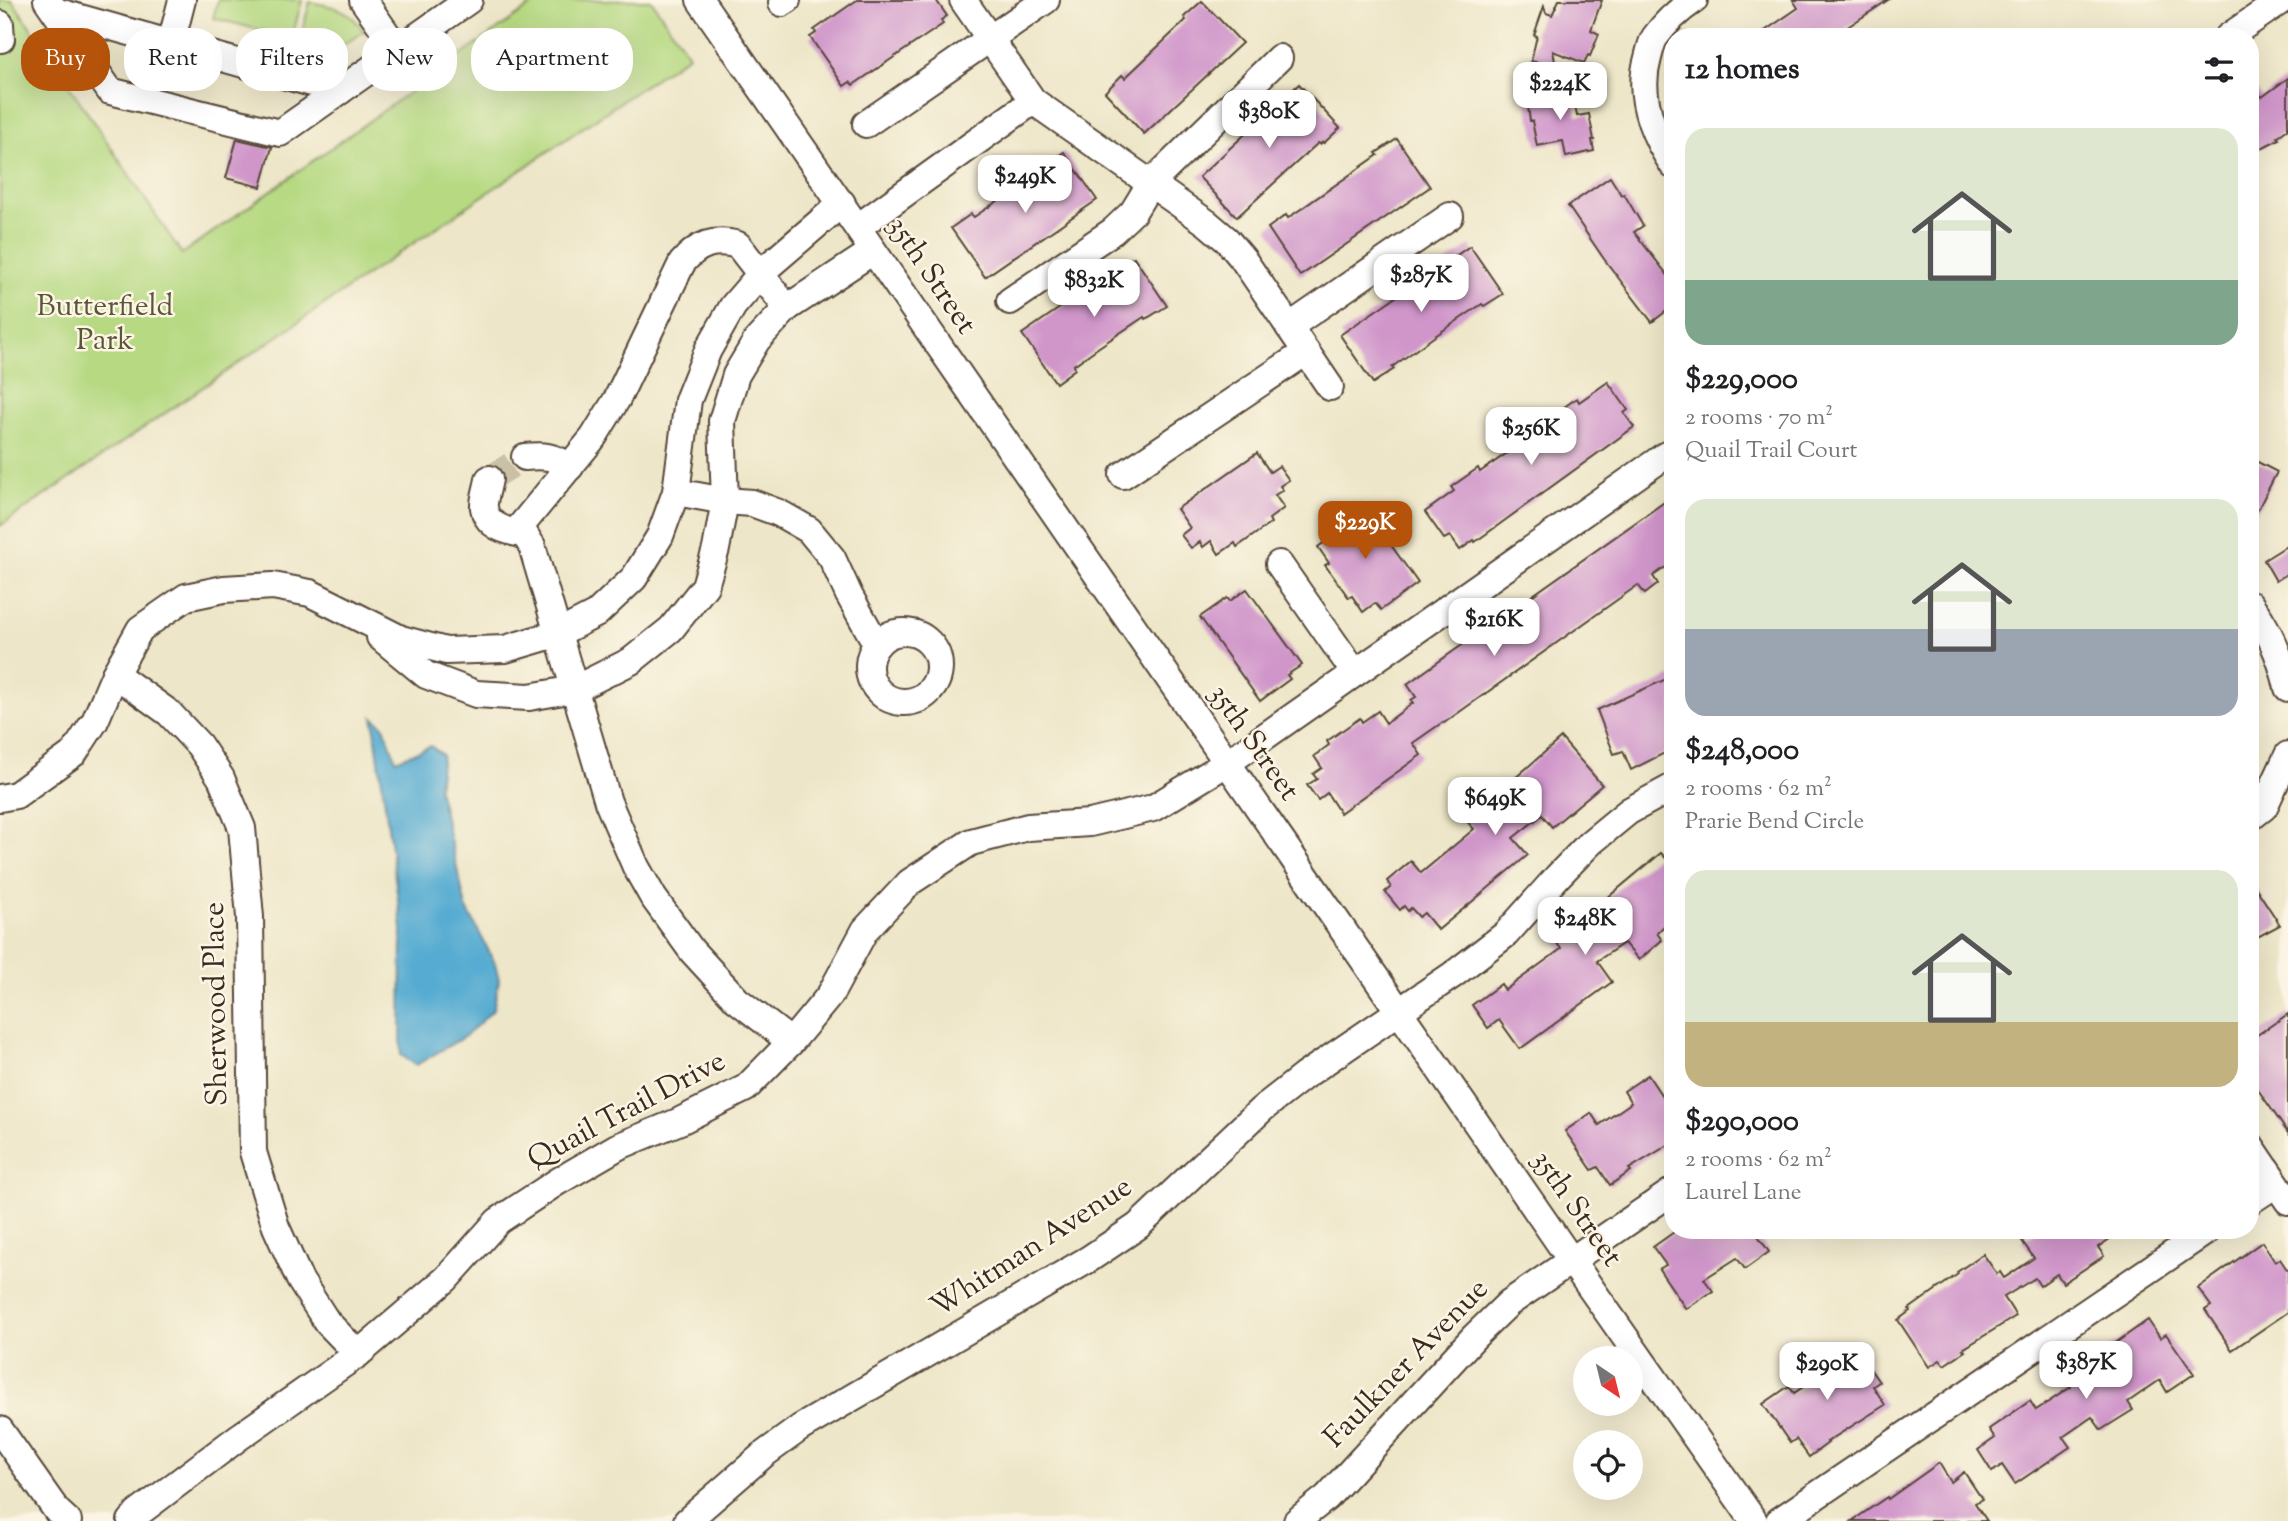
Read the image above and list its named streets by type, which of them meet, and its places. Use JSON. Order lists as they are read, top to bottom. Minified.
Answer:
{"streets":{"street":["35th Street","Sherwood Place","Quail Trail Drive","Whitman Avenue","Faulkner Avenue"]},"crossings":[["35th Street","Quail Trail Drive"],["35th Street","Whitman Avenue"],["35th Street","Faulkner Avenue"],["Sherwood Place","Quail Trail Drive"]],"parks":["Butterfield Park"],"north":"bottom right","page":{"chip":["Buy","Rent","Filters","New","Apartment"],"heading":"12 homes","price":["$224K","$380K","$249K","$287K","$832K","$256K","$229K","$216K","$649K","$248K","$387K","$290K"],"list":[{"name":"$229,000","note":"2 rooms · 70 m² · Quail Trail Court"},{"name":"$248,000","note":"2 rooms · 62 m² · Prarie Bend Circle"},{"name":"$290,000","note":"2 rooms · 62 m² · Laurel Lane"}]}}
